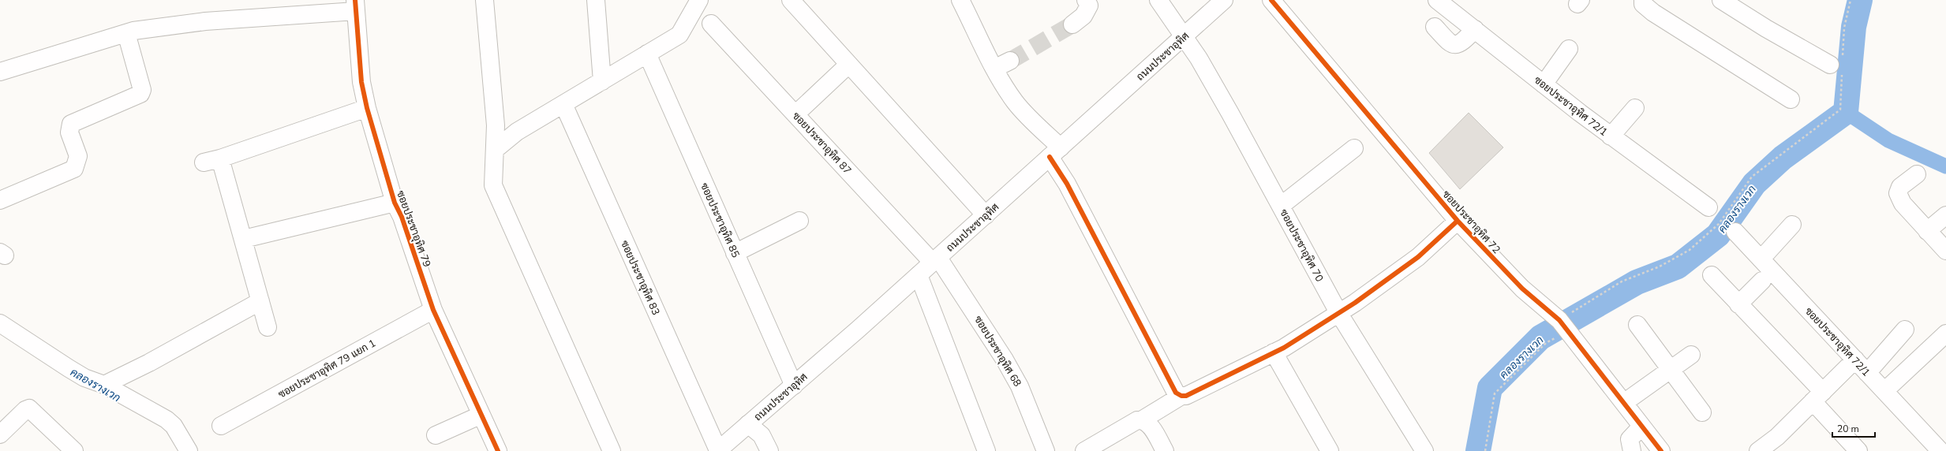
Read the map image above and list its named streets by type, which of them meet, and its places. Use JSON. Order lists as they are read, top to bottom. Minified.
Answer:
{"streets":{"street":["ถนนประชาอุทิศ","ซอยประชาอุทิศ 72/1","ซอยประชาอุทิศ 87","ซอยประชาอุทิศ 85","ซอยประชาอุทิศ 72","ซอยประชาอุทิศ 79","ซอยประชาอุทิศ 70","ซอยประชาอุทิศ 83","ซอยประชาอุทิศ 68","ซอยประชาอุทิศ 79 แยก 1"]},"crossings":[["ถนนประชาอุทิศ","ซอยประชาอุทิศ 87"],["ถนนประชาอุทิศ","ซอยประชาอุทิศ 85"],["ถนนประชาอุทิศ","ซอยประชาอุทิศ 70"],["ถนนประชาอุทิศ","ซอยประชาอุทิศ 83"],["ถนนประชาอุทิศ","ซอยประชาอุทิศ 68"],["ซอยประชาอุทิศ 87","ซอยประชาอุทิศ 68"],["ซอยประชาอุทิศ 79","ซอยประชาอุทิศ 79 แยก 1"]],"water":["คลองรางเวก"],"scale_bar":"20 m"}
